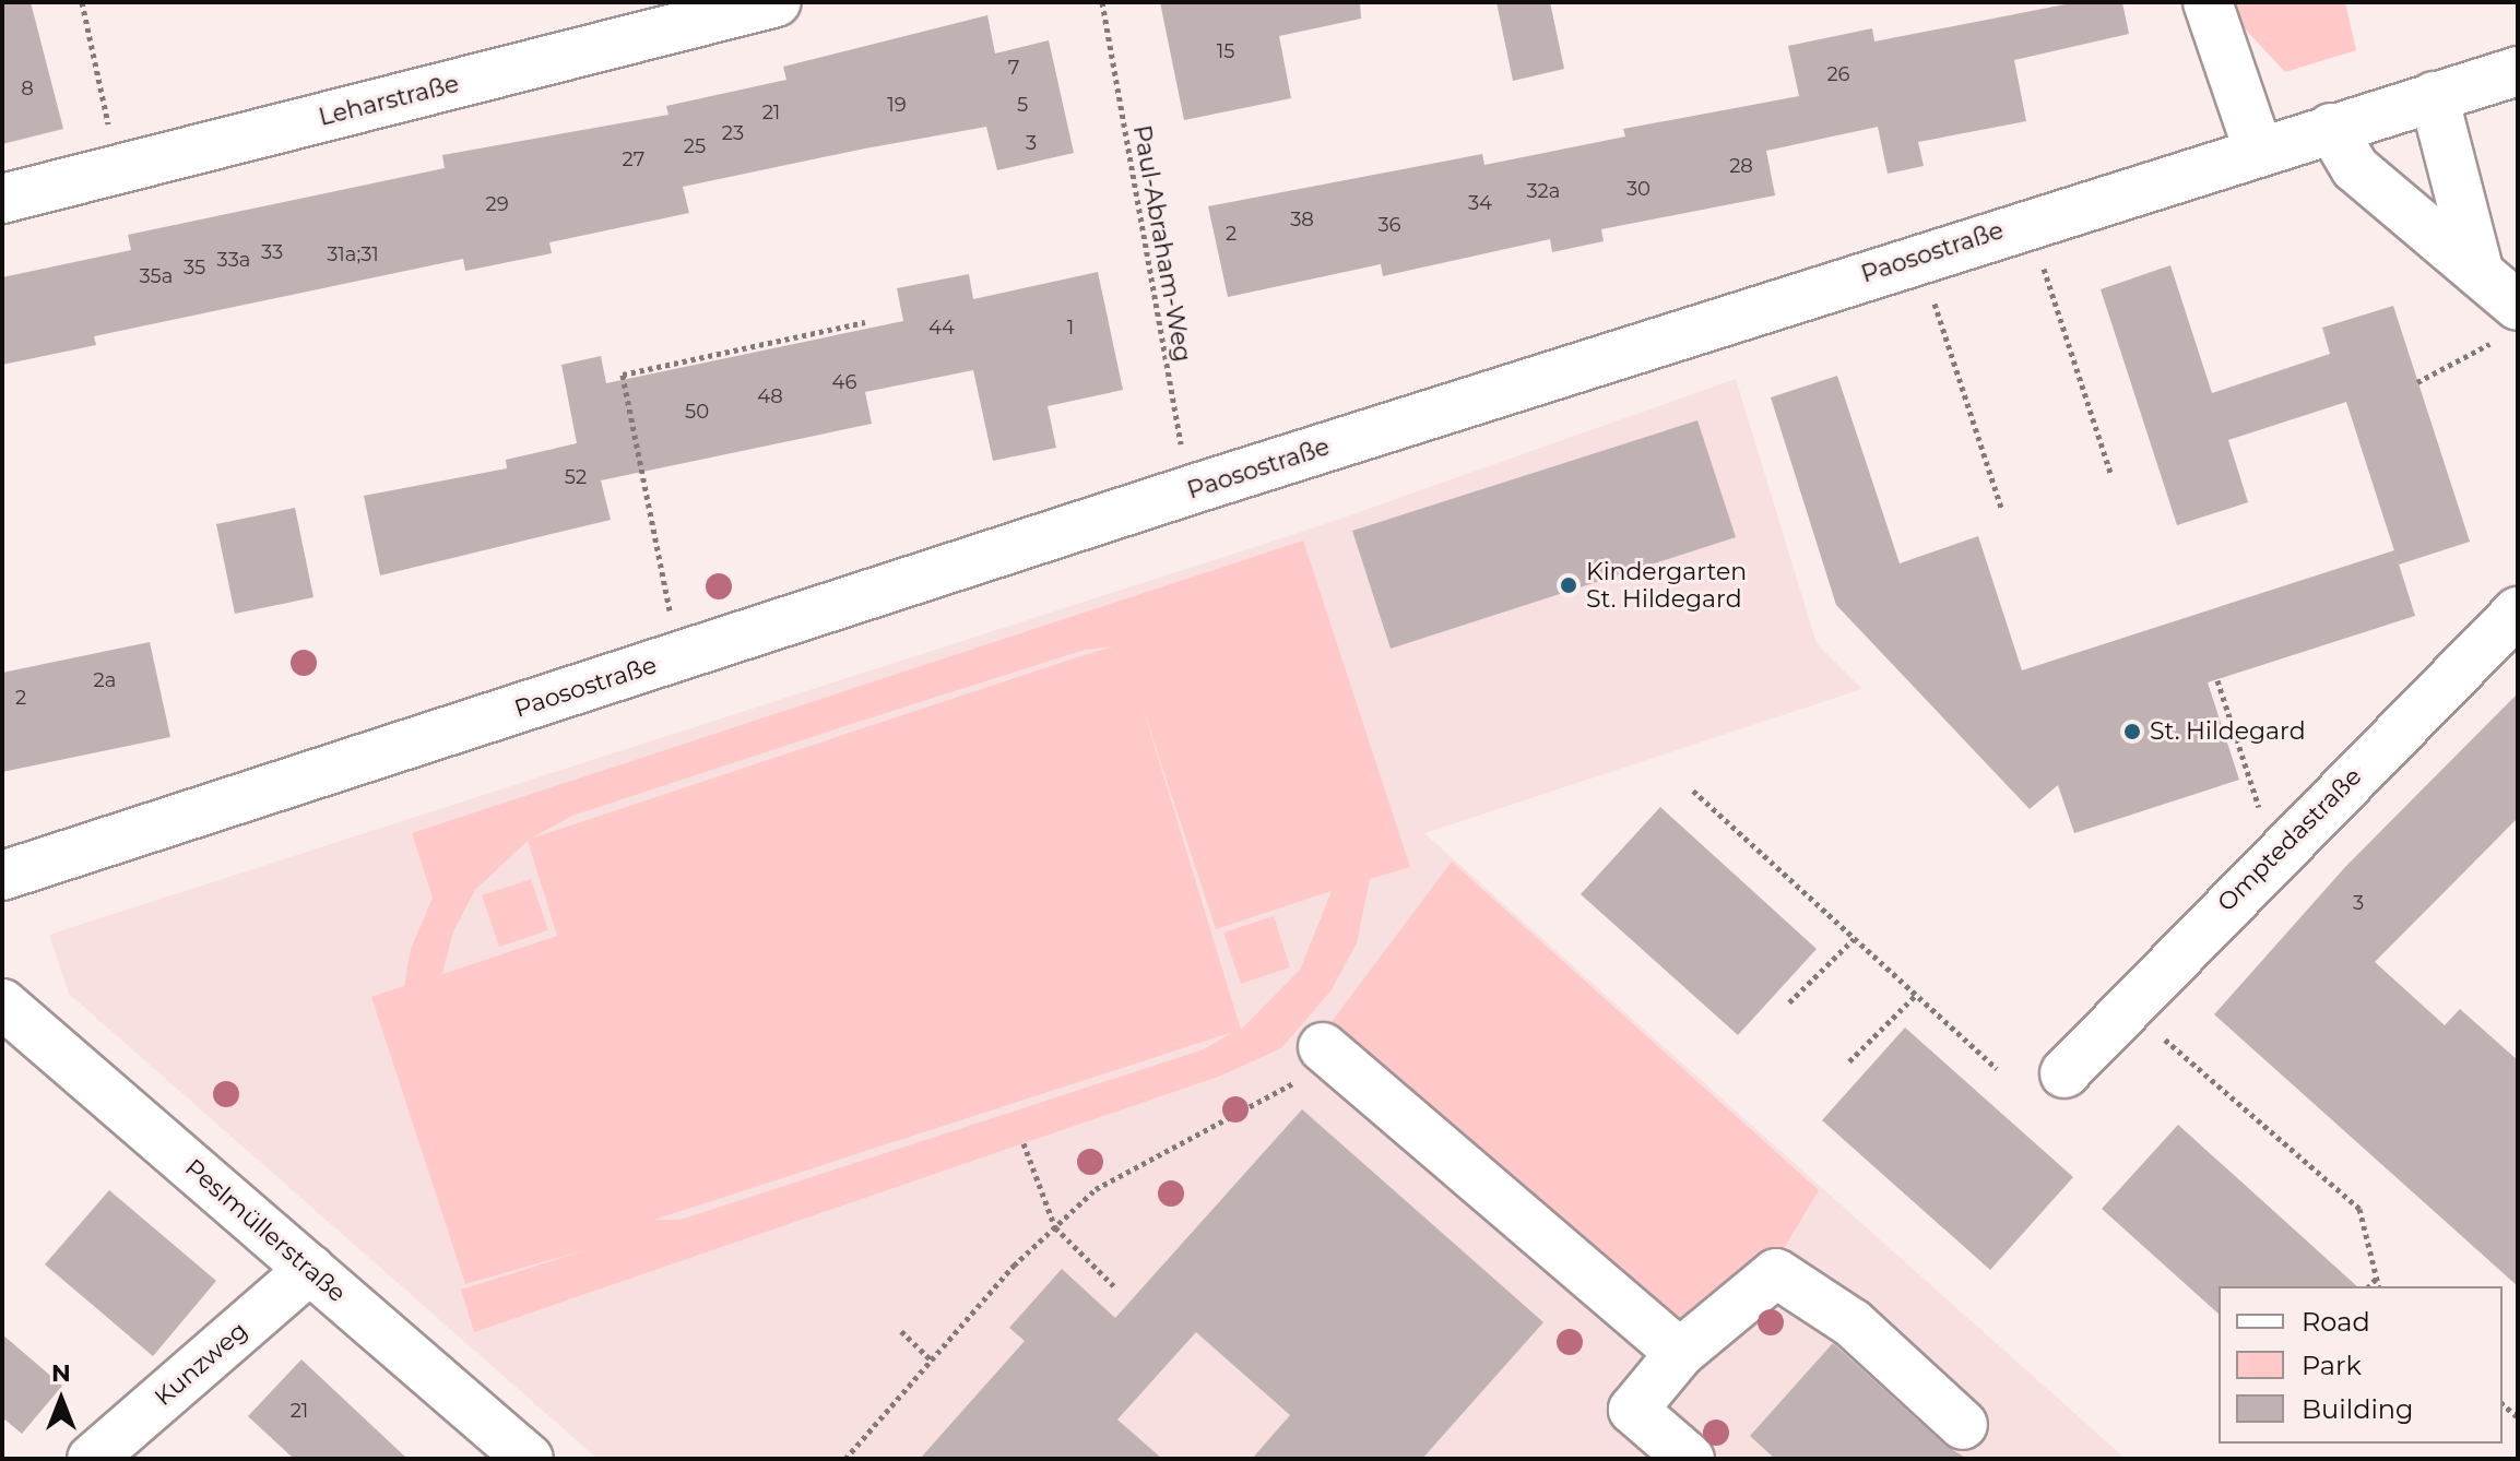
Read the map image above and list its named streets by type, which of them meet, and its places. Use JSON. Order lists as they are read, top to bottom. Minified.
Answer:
{"streets":{"street":["Leharstraße","Paosostraße","Omptedastraße","Peslmüllerstraße","Kunzweg"],"path":["Paul-Abraham-Weg"]},"crossings":[["Paul-Abraham-Weg","Paosostraße"],["Peslmüllerstraße","Kunzweg"]],"places":["Kindergarten St. Hildegard","St. Hildegard"],"house_numbers":["15","7","26","8","19","5","21","23","3","25","27","28","30","32a","34","29","38","36","2","33","31a;31","33a","35","35a","44","1","46","48","50","52","2a","2","3","21"],"legend":["Road","Park","Building"],"north":"top"}
